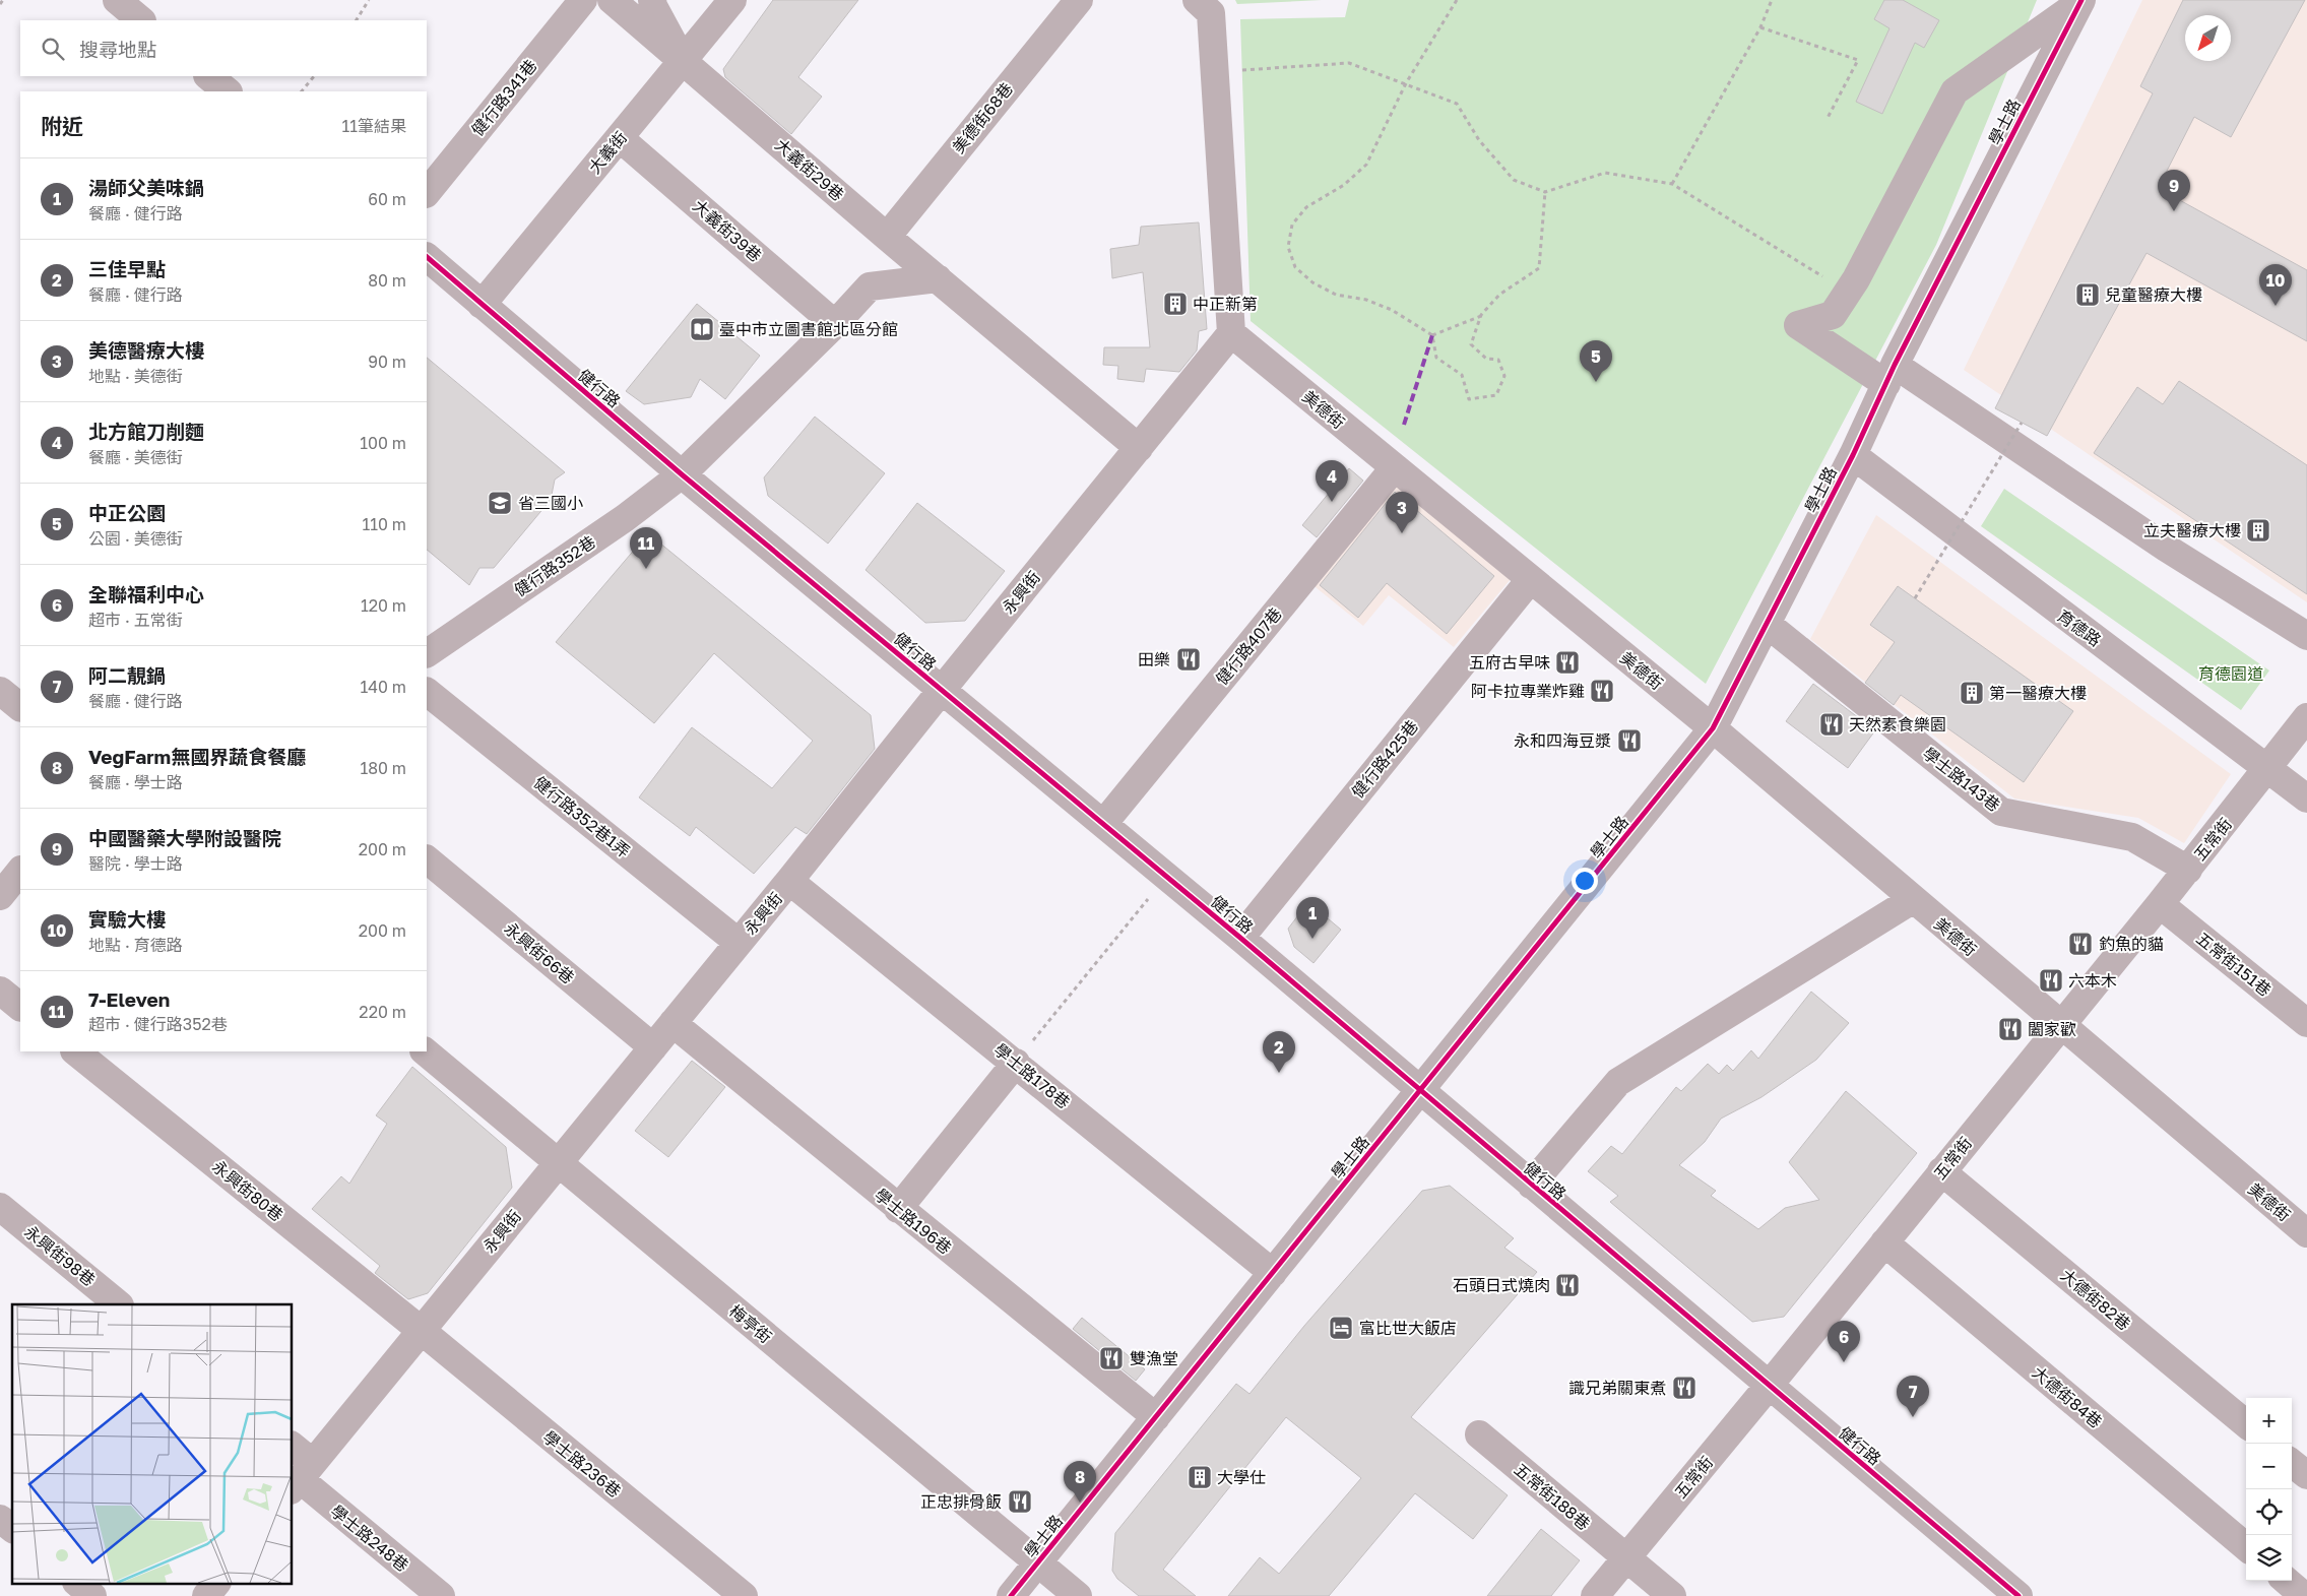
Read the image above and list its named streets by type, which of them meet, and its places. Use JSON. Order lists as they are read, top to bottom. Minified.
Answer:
{"streets":{"street":["健行路341巷","美德街68巷","學士路","大義街","大義街29巷","大義街39巷","健行路","美德街","健行路352巷","永興街","育德路","健行路407巷","健行路425巷","學士路143巷","健行路352巷1弄","五常街","永興街66巷","五常街151巷","學士路178巷","永興街80巷","學士路196巷","永興街98巷","大德街82巷","梅亭街","大德街84巷","學士路236巷","五常街188巷","學士路248巷"]},"crossings":[["美德街68巷","大義街29巷"],["學士路","健行路"],["學士路","美德街"],["學士路","育德路"],["學士路","學士路143巷"],["學士路","學士路178巷"],["學士路","學士路196巷"],["學士路","梅亭街"],["大義街","大義街29巷"],["大義街","大義街39巷"],["大義街","健行路"],["大義街29巷","永興街"],["健行路","健行路352巷"],["健行路","永興街"],["健行路","健行路407巷"],["健行路","健行路425巷"],["健行路","五常街"],["美德街","永興街"],["美德街","健行路407巷"],["美德街","健行路425巷"],["美德街","五常街"],["永興街","健行路352巷1弄"],["永興街","永興街66巷"],["永興街","學士路178巷"],["永興街","永興街80巷"],["永興街","學士路196巷"],["永興街","梅亭街"],["永興街","學士路236巷"],["永興街","學士路248巷"],["育德路","五常街"],["學士路143巷","五常街"],["五常街","五常街151巷"],["五常街","大德街82巷"],["五常街","大德街84巷"],["五常街","五常街188巷"],["永興街80巷","學士路236巷"]],"parks":["育德園道"],"places":{"building":["兒童醫療大樓","中正新第","立夫醫療大樓","第一醫療大樓","大學仕"],"library":["臺中市立圖書館北區分館"],"school or university":["省三國小"],"restaurant":["田樂","五府古早味","阿卡拉專業炸雞","天然素食樂園","永和四海豆漿","釣魚的貓","六本木","闔家歡","石頭日式燒肉","雙漁堂","識兄弟關東煮","正忠排骨飯"],"hotel":["富比世大飯店"]},"north":"bottom left","page":{"search":"搜尋地點","heading":["附近","11筆結果"],"list":[{"mark":"1","name":"湯師父美味鍋","note":"餐廳 · 健行路","value":"60 m"},{"mark":"2","name":"三佳早點","note":"餐廳 · 健行路","value":"80 m"},{"mark":"3","name":"美德醫療大樓","note":"地點 · 美德街","value":"90 m"},{"mark":"4","name":"北方館刀削麵","note":"餐廳 · 美德街","value":"100 m"},{"mark":"5","name":"中正公園","note":"公園 · 美德街","value":"110 m"},{"mark":"6","name":"全聯福利中心","note":"超市 · 五常街","value":"120 m"},{"mark":"7","name":"阿二靚鍋","note":"餐廳 · 健行路","value":"140 m"},{"mark":"8","name":"VegFarm無國界蔬食餐廳","note":"餐廳 · 學士路","value":"180 m"},{"mark":"9","name":"中國醫藥大學附設醫院","note":"醫院 · 學士路","value":"200 m"},{"mark":"10","name":"實驗大樓","note":"地點 · 育德路","value":"200 m"},{"mark":"11","name":"7-Eleven","note":"超市 · 健行路352巷","value":"220 m"}],"pins":["9","10","5","4","3","11","1","2","6","7","8"],"map_buttons":["+","−"]}}
